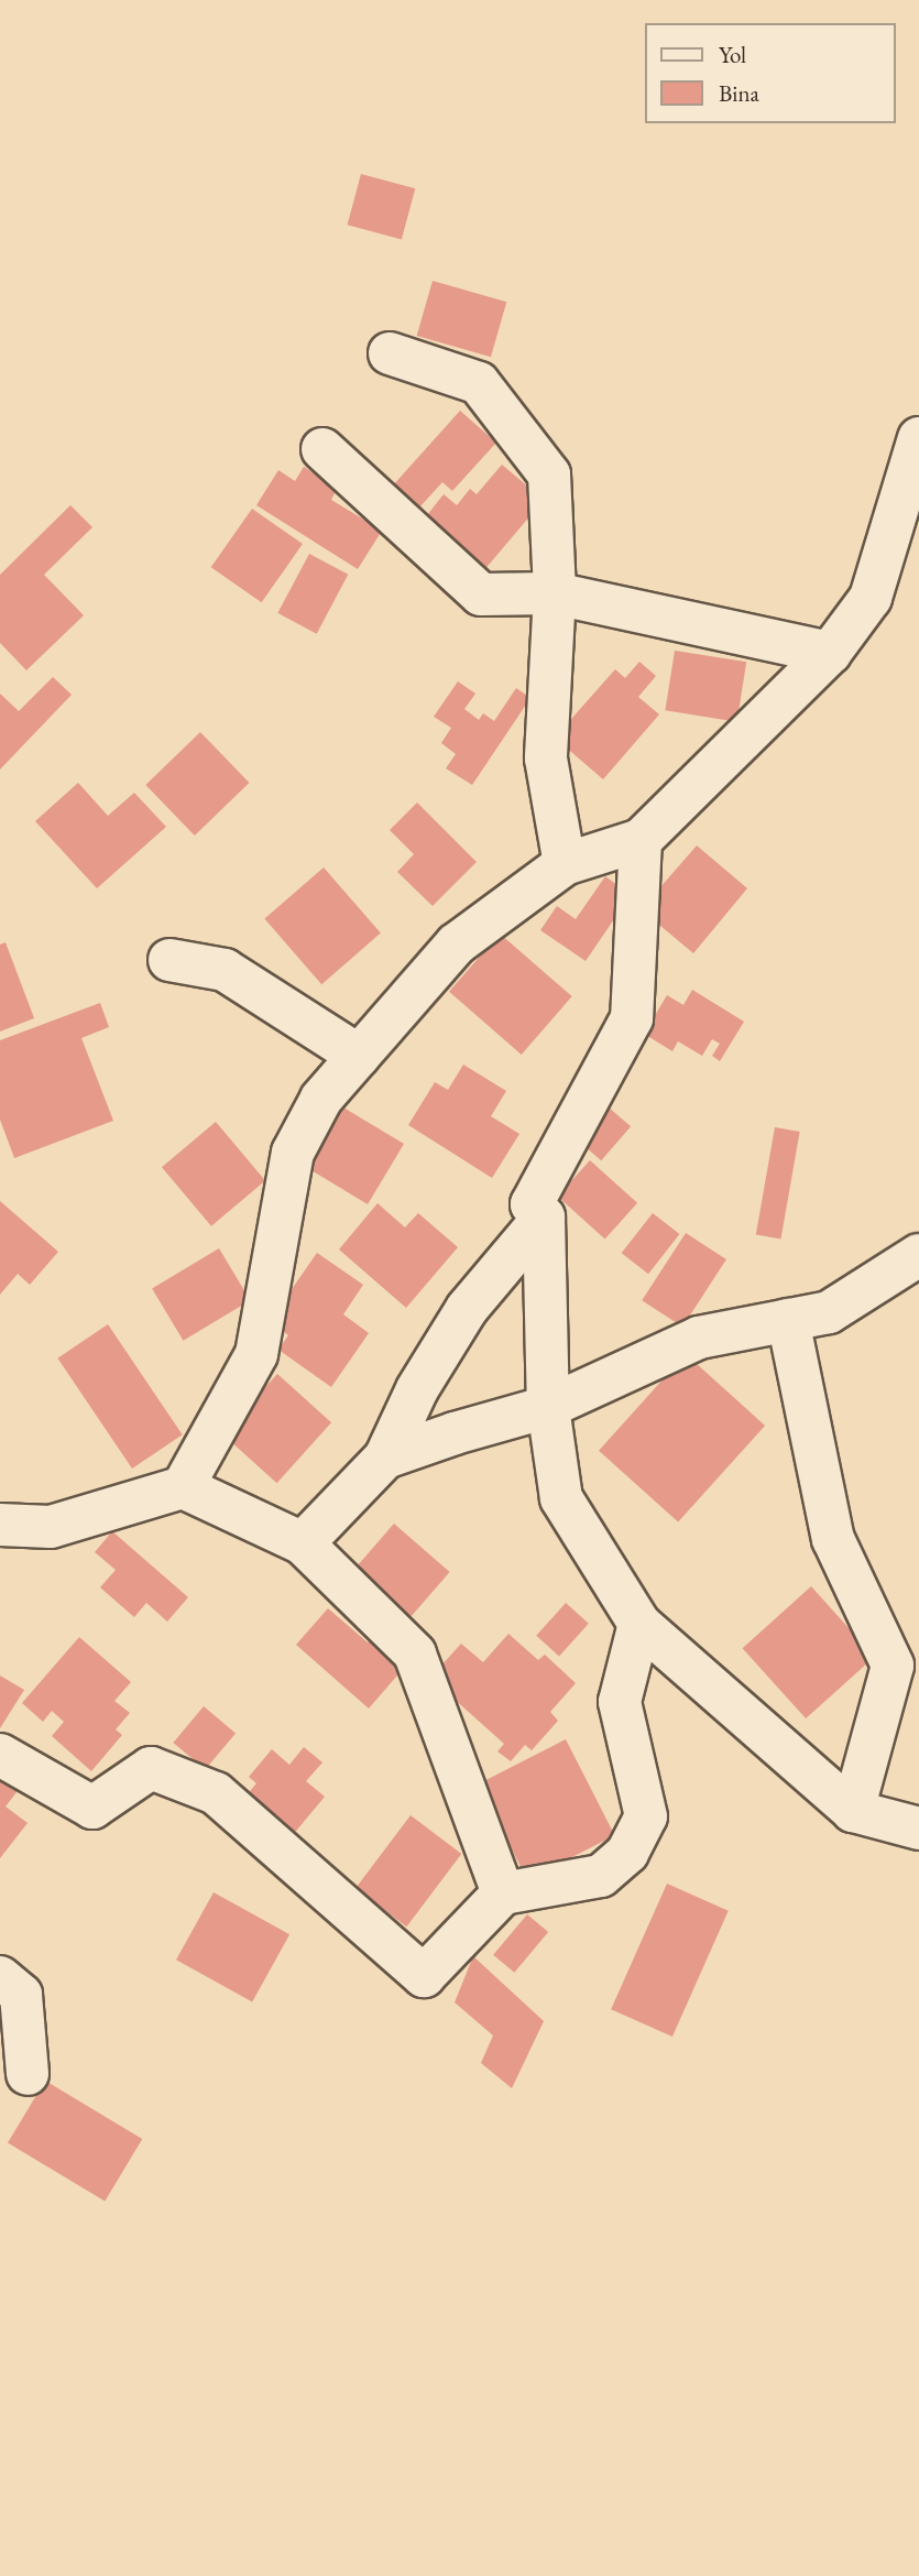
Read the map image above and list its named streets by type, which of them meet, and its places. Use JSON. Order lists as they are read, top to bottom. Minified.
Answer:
{"legend":["Yol","Bina"]}
